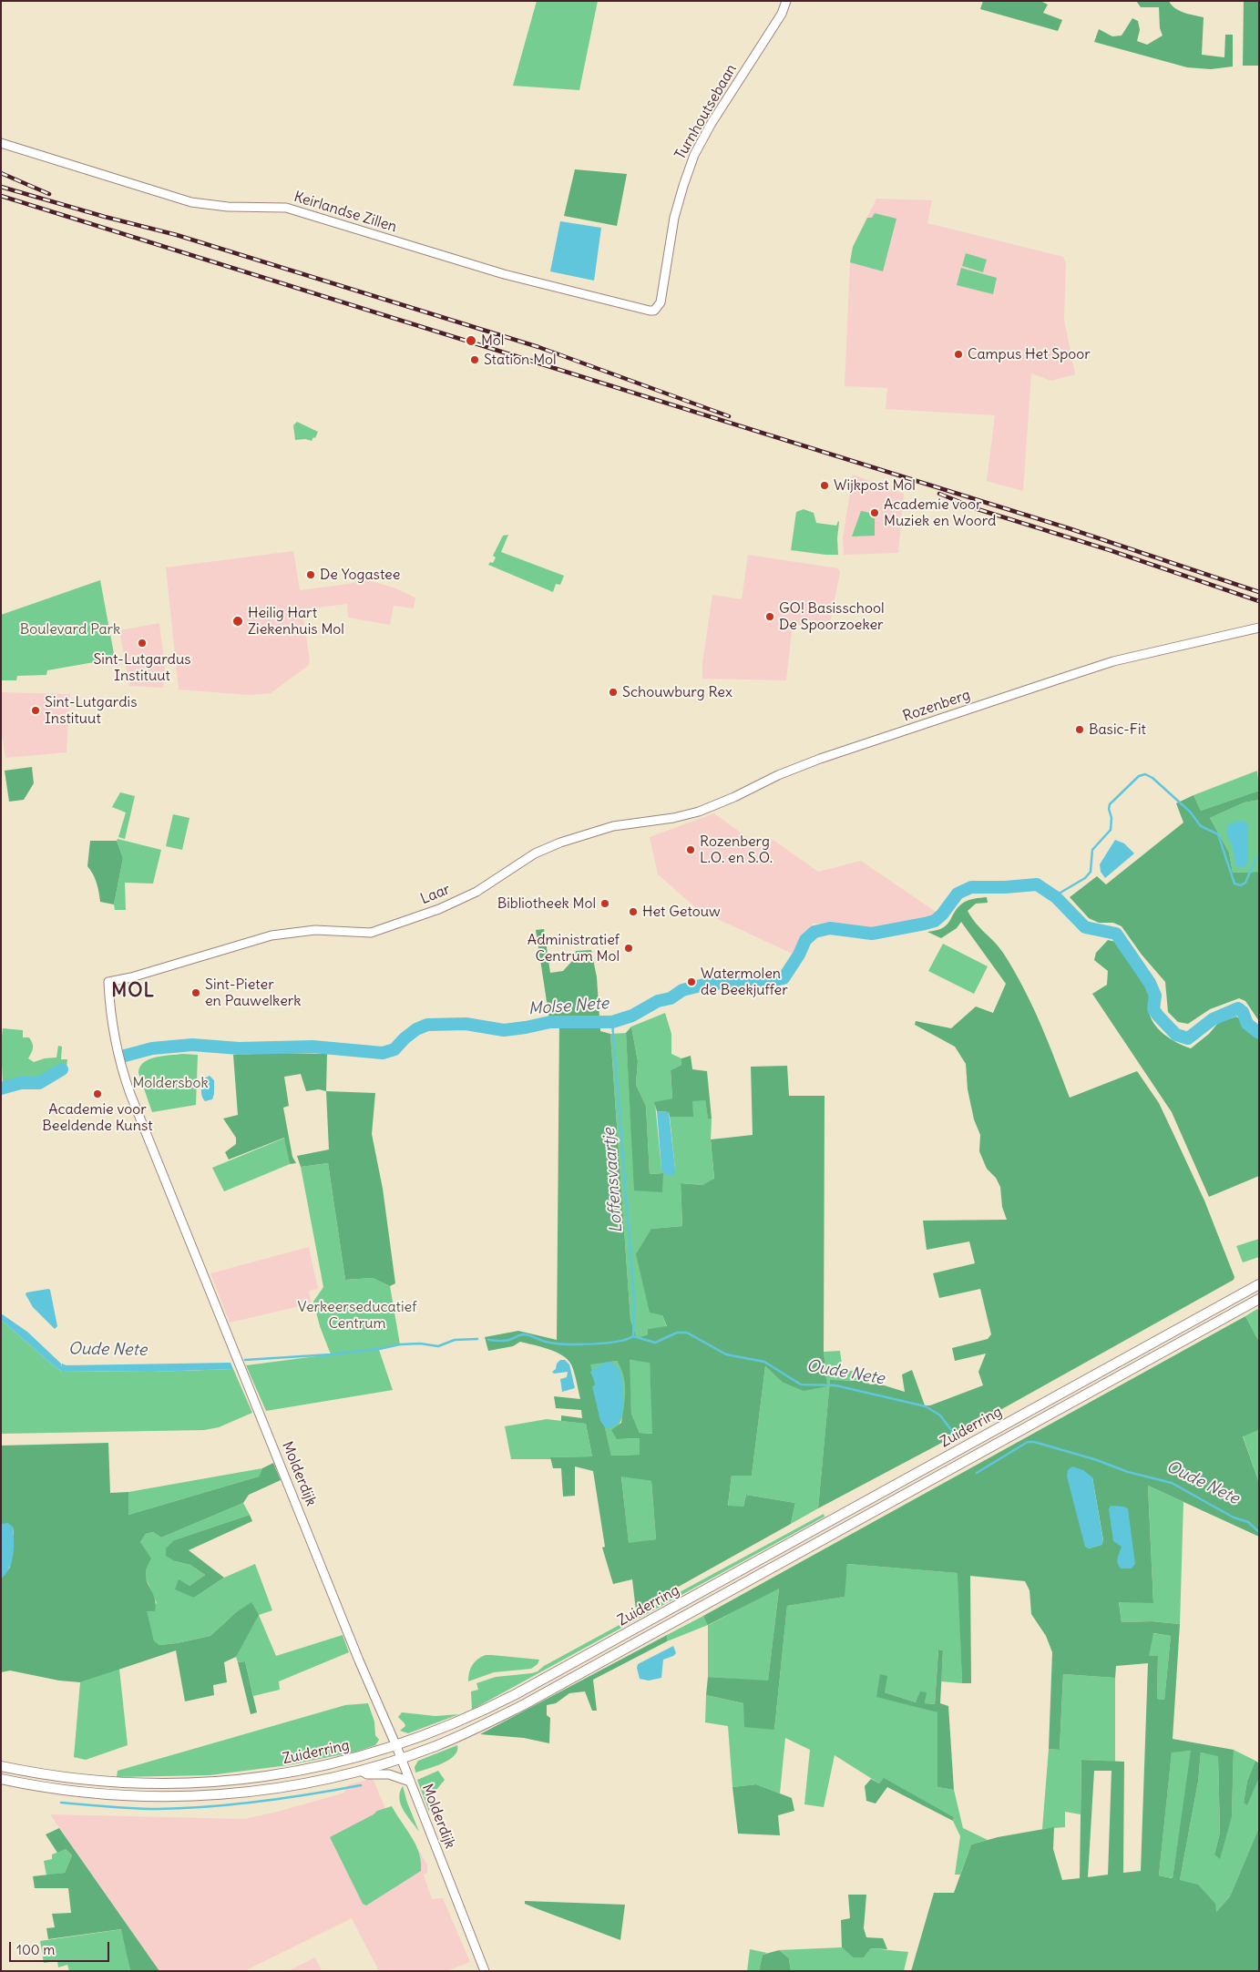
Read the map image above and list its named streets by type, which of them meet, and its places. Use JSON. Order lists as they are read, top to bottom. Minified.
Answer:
{"streets":{"highway":["Zuiderring"],"main road":["Turnhoutsebaan","Keirlandse Zillen","Rozenberg","Laar","Molderdijk"]},"crossings":[["Turnhoutsebaan","Keirlandse Zillen"],["Rozenberg","Laar"],["Laar","Molderdijk"],["Zuiderring","Molderdijk"]],"districts":["MOL"],"water":["Molse Nete","Loffensvaartje","Oude Nete"],"parks":["Boulevard Park","Moldersbok","Verkeerseducatief Centrum"],"places":["Mol","Campus Het Spoor","Station Mol","Wijkpost Mol","Academie voor Muziek en Woord","De Yogastee","GO! Basisschool De Spoorzoeker","Heilig Hart Ziekenhuis Mol","Sint-Lutgardus Instituut","Schouwburg Rex","Sint-Lutgardis Instituut","Basic-Fit","Rozenberg L.O. en S.O.","Bibliotheek Mol","Het Getouw","Administratief Centrum Mol","Watermolen de Beekjuffer","Sint-Pieter en Pauwelkerk","Academie voor Beeldende Kunst"],"scale_bar":"100 m"}
